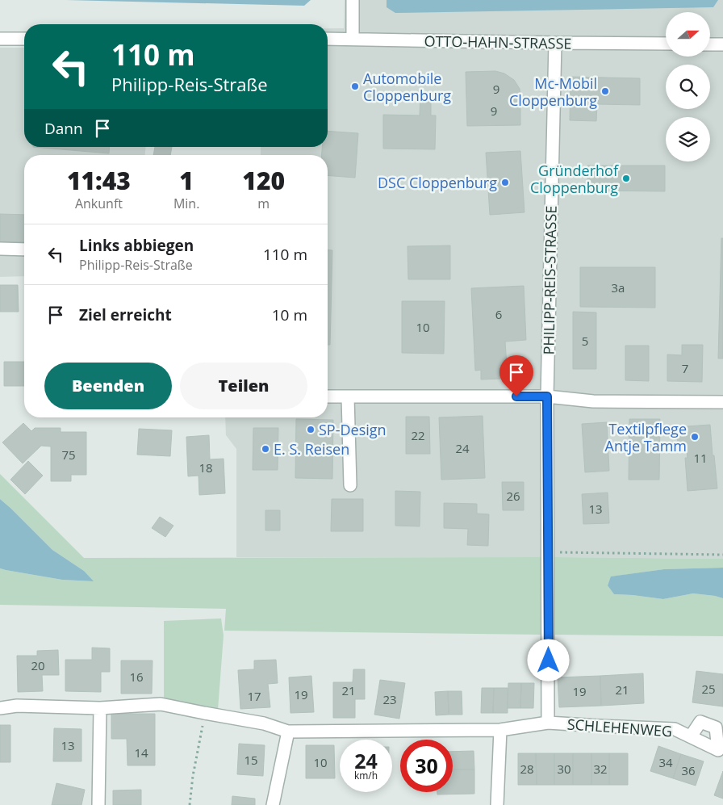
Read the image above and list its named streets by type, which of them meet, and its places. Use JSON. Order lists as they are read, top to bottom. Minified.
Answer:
{"streets":{"street":["OTTO-HAHN-STRASSE","PHILIPP-REIS-STRASSE","SCHLEHENWEG"]},"crossings":[["OTTO-HAHN-STRASSE","PHILIPP-REIS-STRASSE"],["PHILIPP-REIS-STRASSE","SCHLEHENWEG"]],"places":["Automobile Cloppenburg","Mc-Mobil Cloppenburg","Gründerhof Cloppenburg","DSC Cloppenburg","SP-Design","Textilpflege Antje Tamm","E. S. Reisen"],"house_numbers":["9","9","3a","6","10","5","7","22","24","75","11","18","26","13","20","16","25","21","21","19","19","17","23","13","14","15","10","34","28","30","32","36"],"north":"right","page":{"turn":["110 m","Philipp-Reis-Straße"],"then":"Dann","eta":["11:43","Ankunft","1","Min.","120","m"],"list":[{"name":"Links abbiegen","note":"Philipp-Reis-Straße","value":"110 m"},{"name":"Ziel erreicht","value":"10 m"}],"buttons":["Beenden","Teilen"],"speed":"24 km/h","limit":"30"}}
